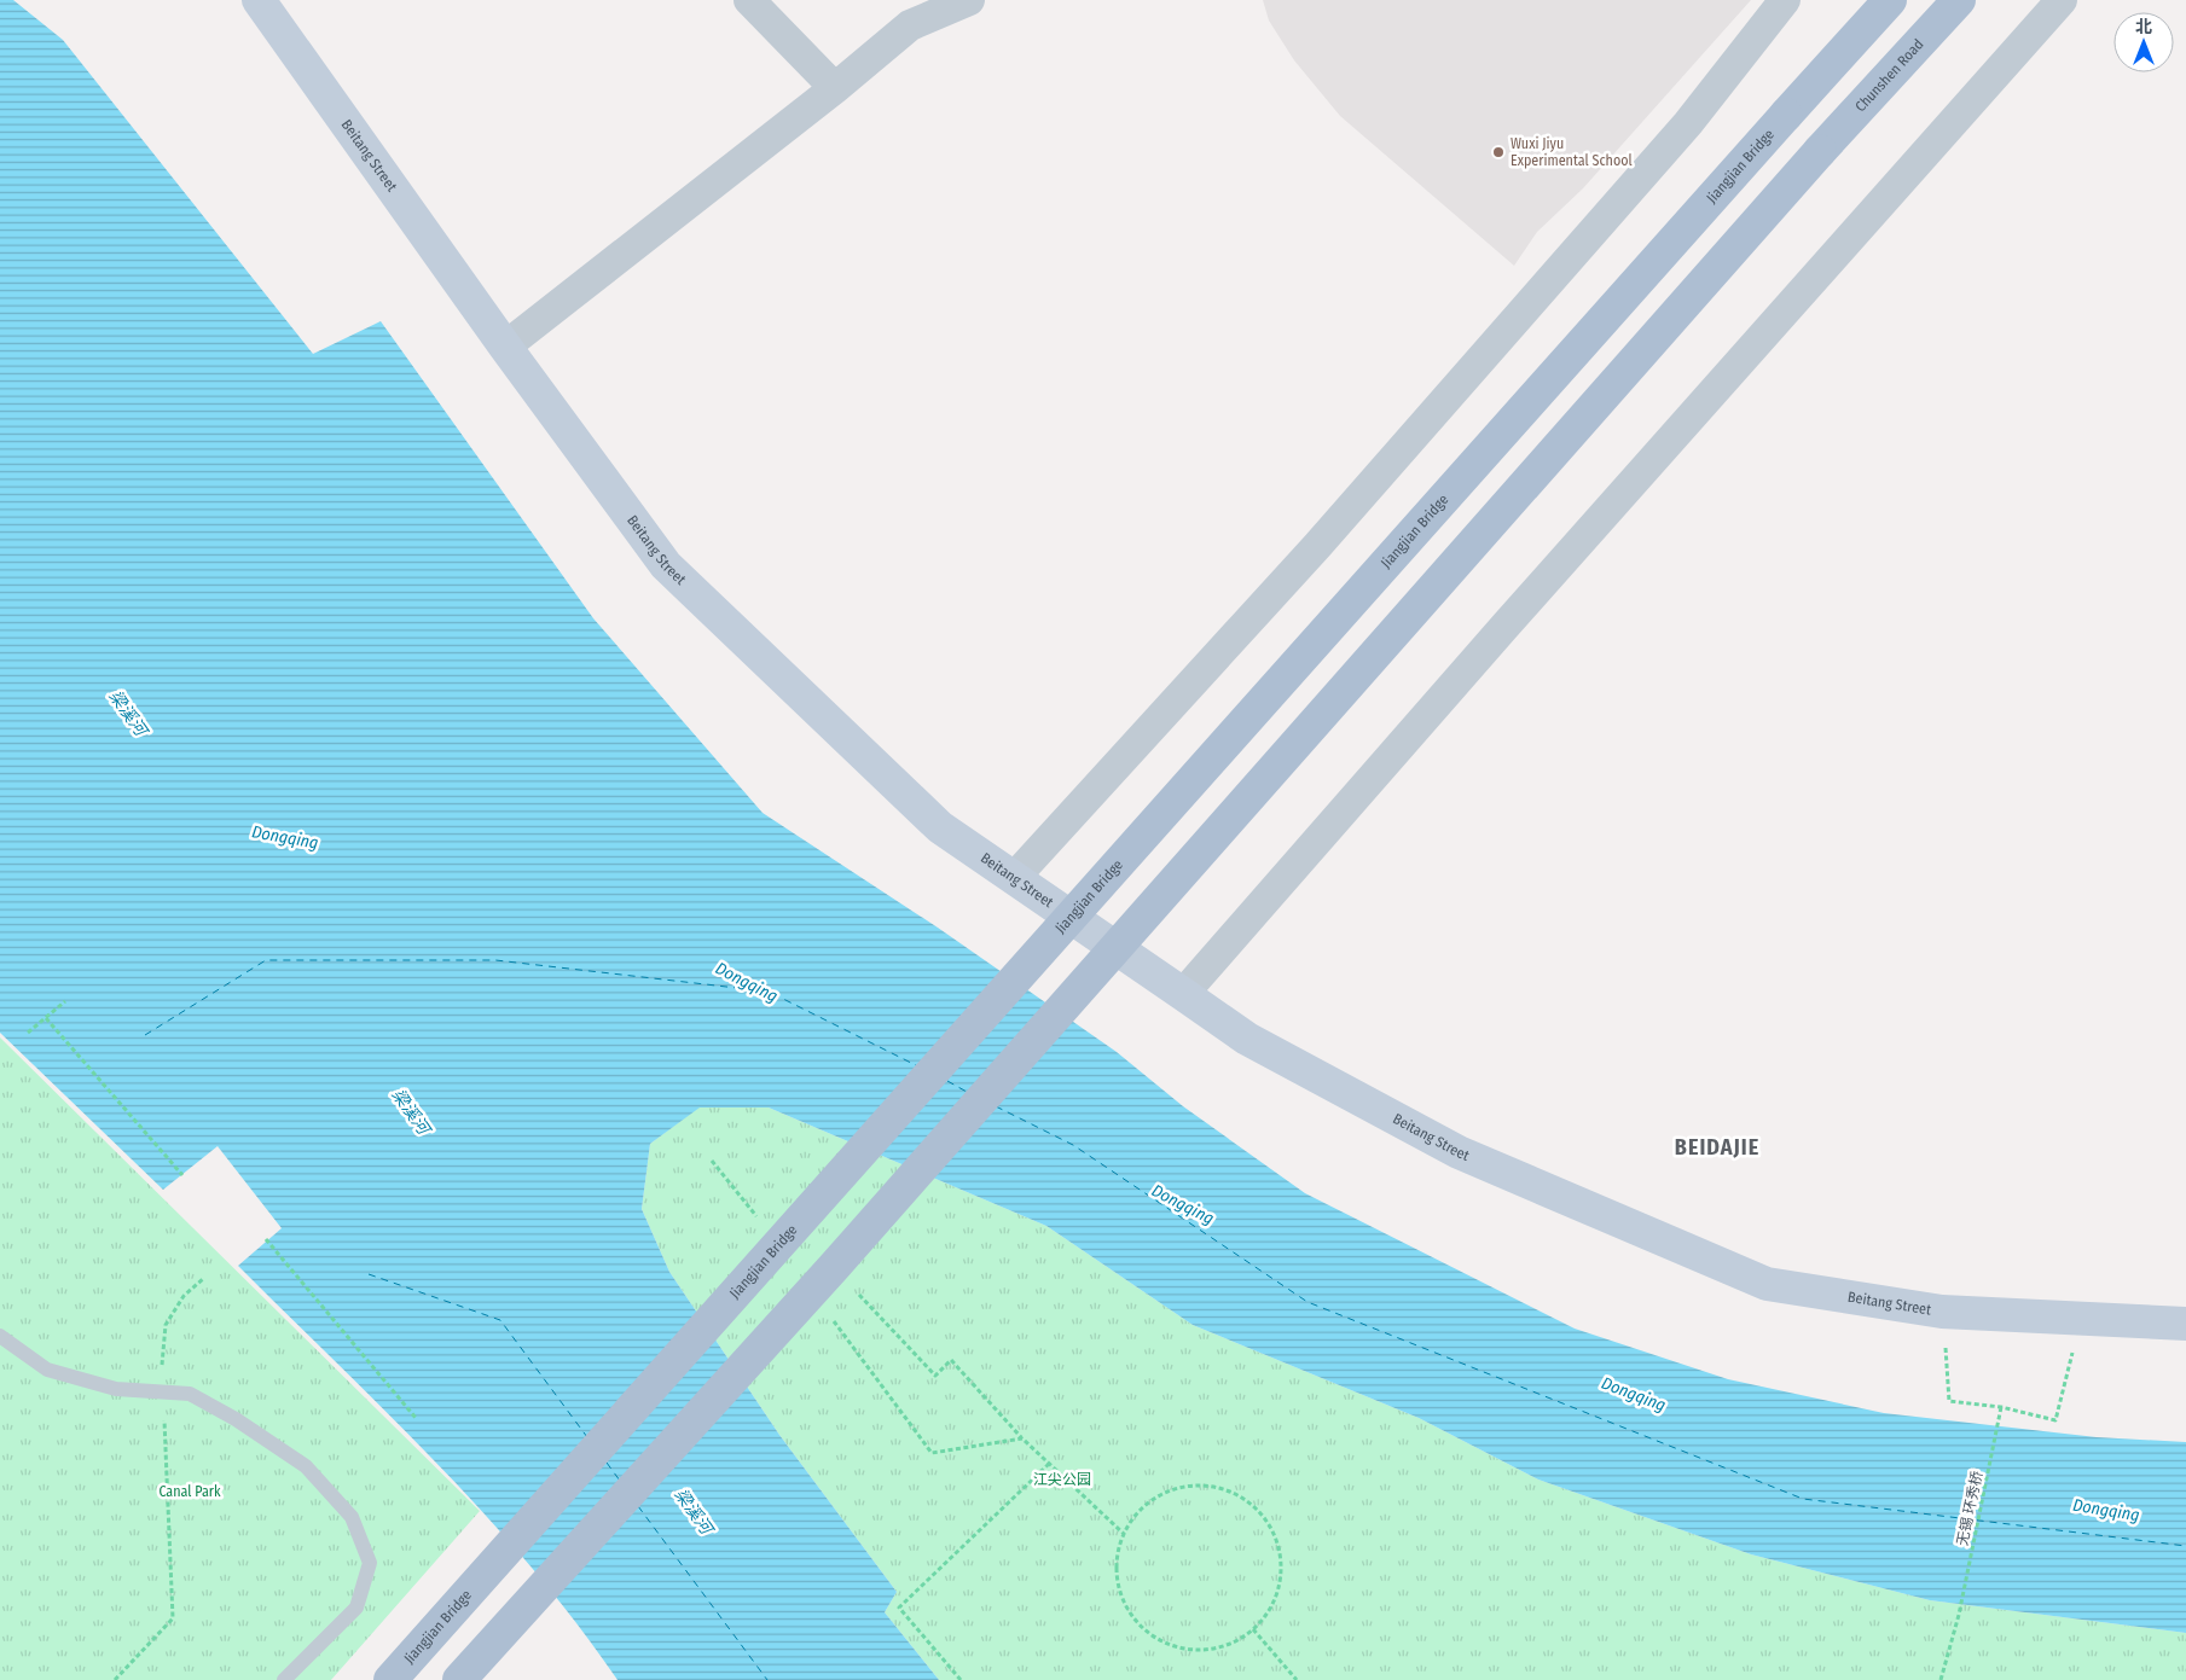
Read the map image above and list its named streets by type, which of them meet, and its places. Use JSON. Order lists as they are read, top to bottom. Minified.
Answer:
{"streets":{"main road":["Chunshen Road","Beitang Street","Jiangjian Bridge"],"path":["无锡 环秀桥"]},"districts":["BEIDAJIE"],"water":["梁溪河","Dongqing"],"parks":["江尖公园","Canal Park"],"places":["Wuxi Jiyu Experimental School"],"north":"top"}
